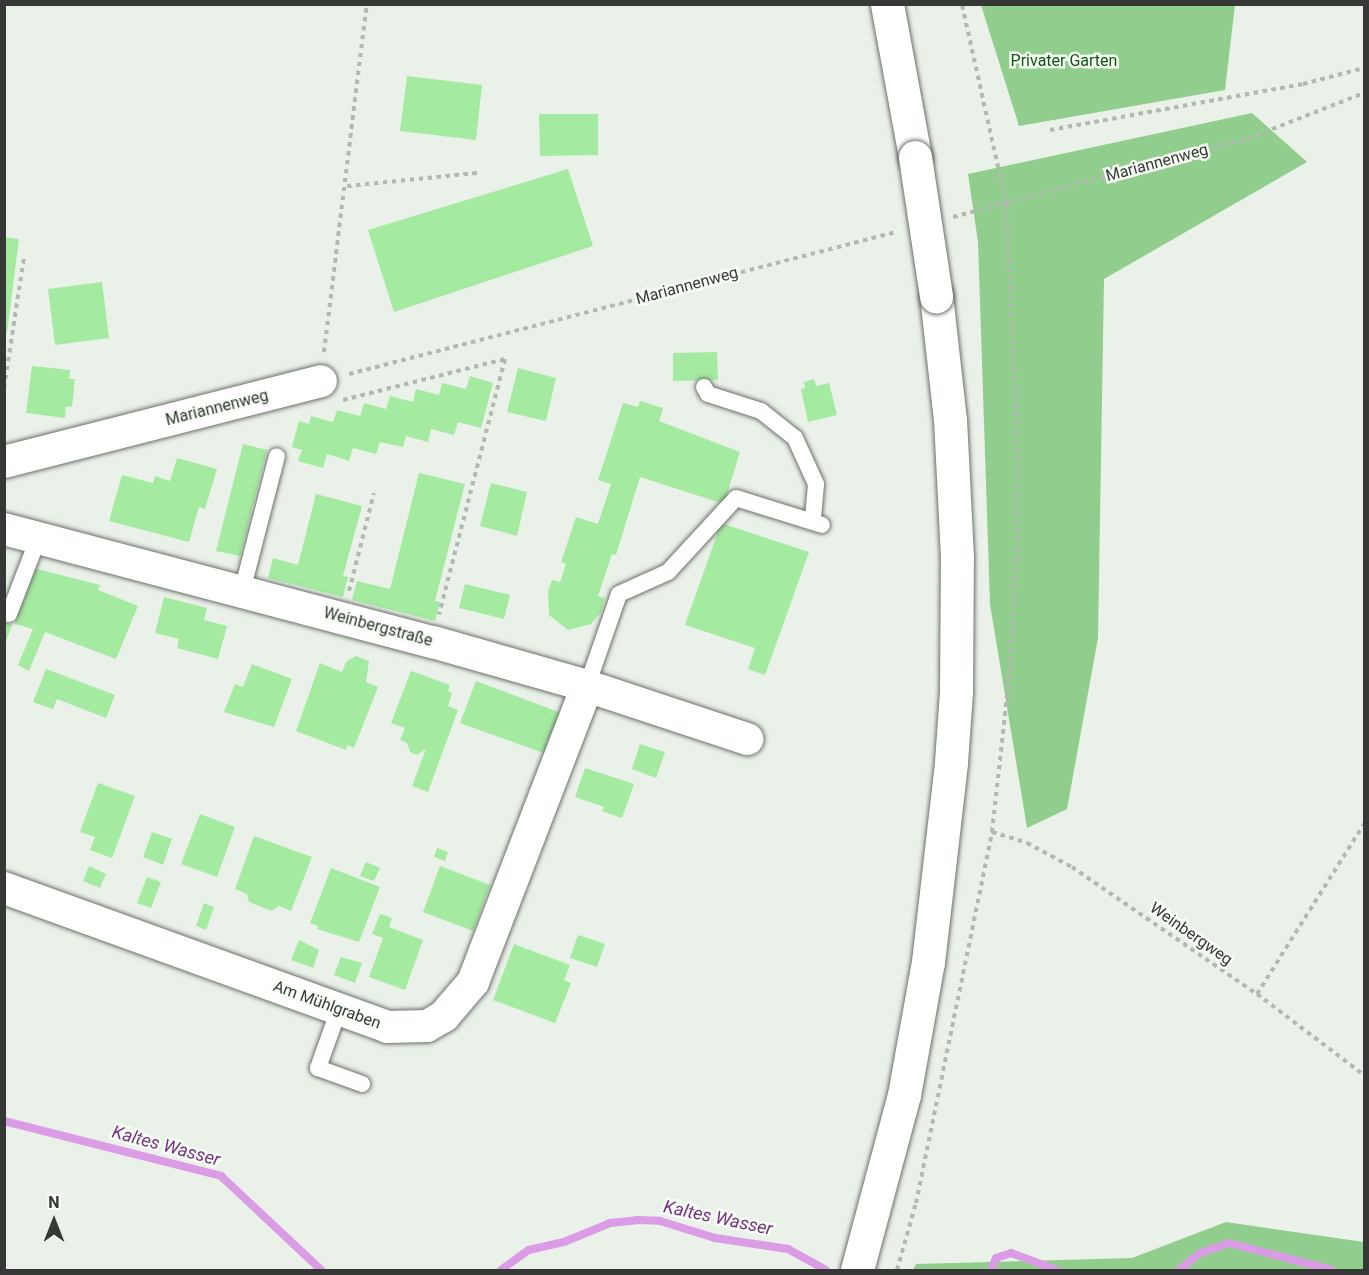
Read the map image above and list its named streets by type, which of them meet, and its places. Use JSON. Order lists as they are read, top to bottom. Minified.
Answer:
{"streets":{"street":["Mariannenweg","Weinbergstraße","Am Mühlgraben"],"path":["Weinbergweg"]},"crossings":[["Weinbergstraße","Am Mühlgraben"]],"water":["Kaltes Wasser"],"parks":["Privater Garten"],"north":"top"}
